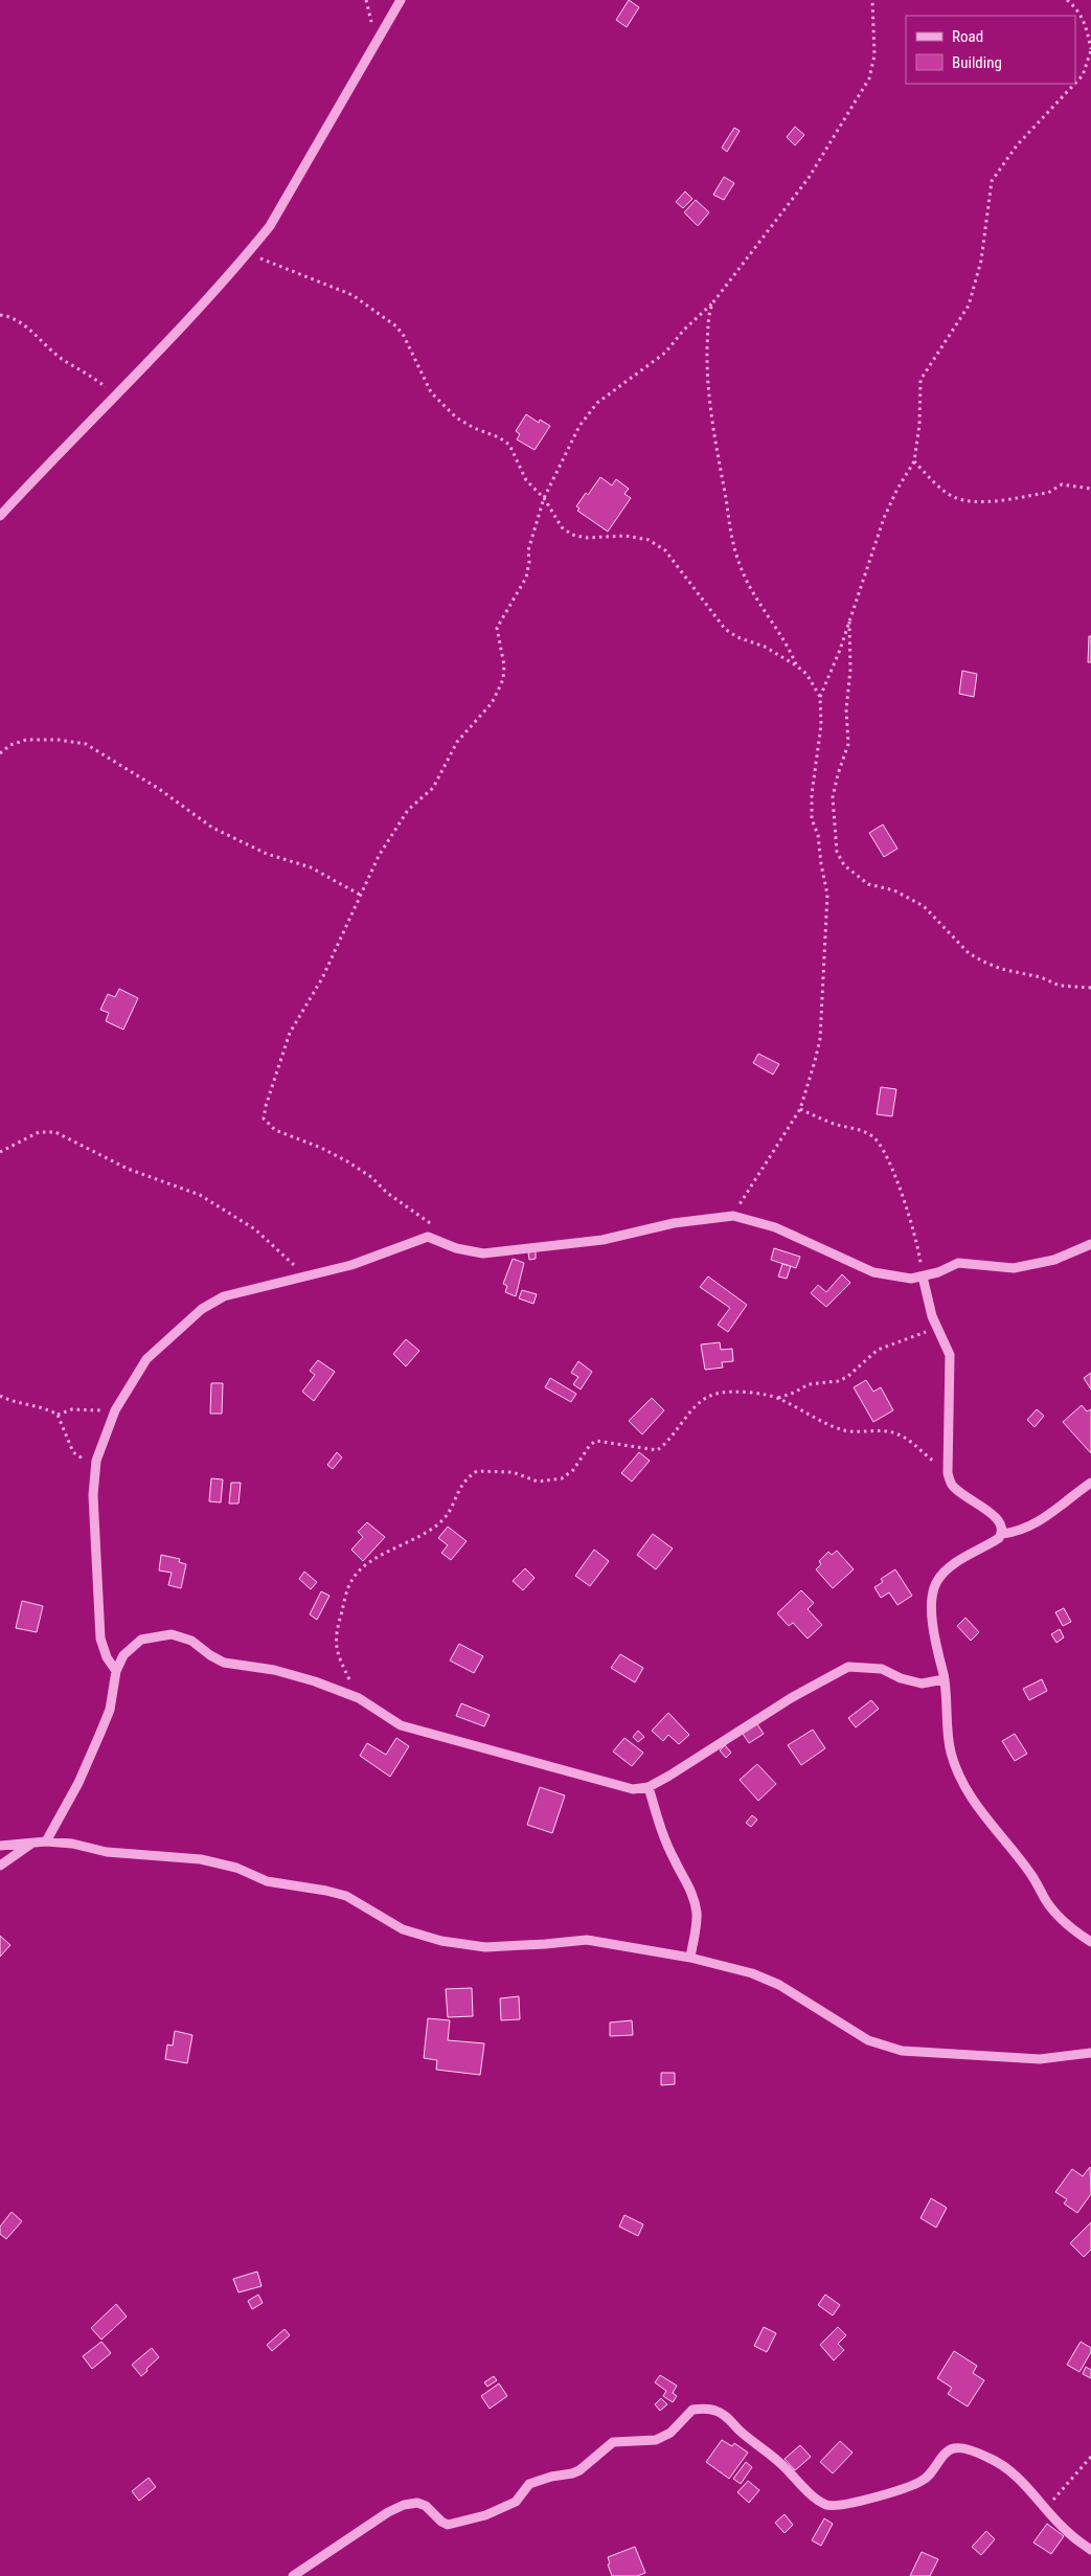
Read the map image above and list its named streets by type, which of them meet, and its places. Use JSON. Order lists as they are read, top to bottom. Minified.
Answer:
{"legend":["Road","Building"]}
